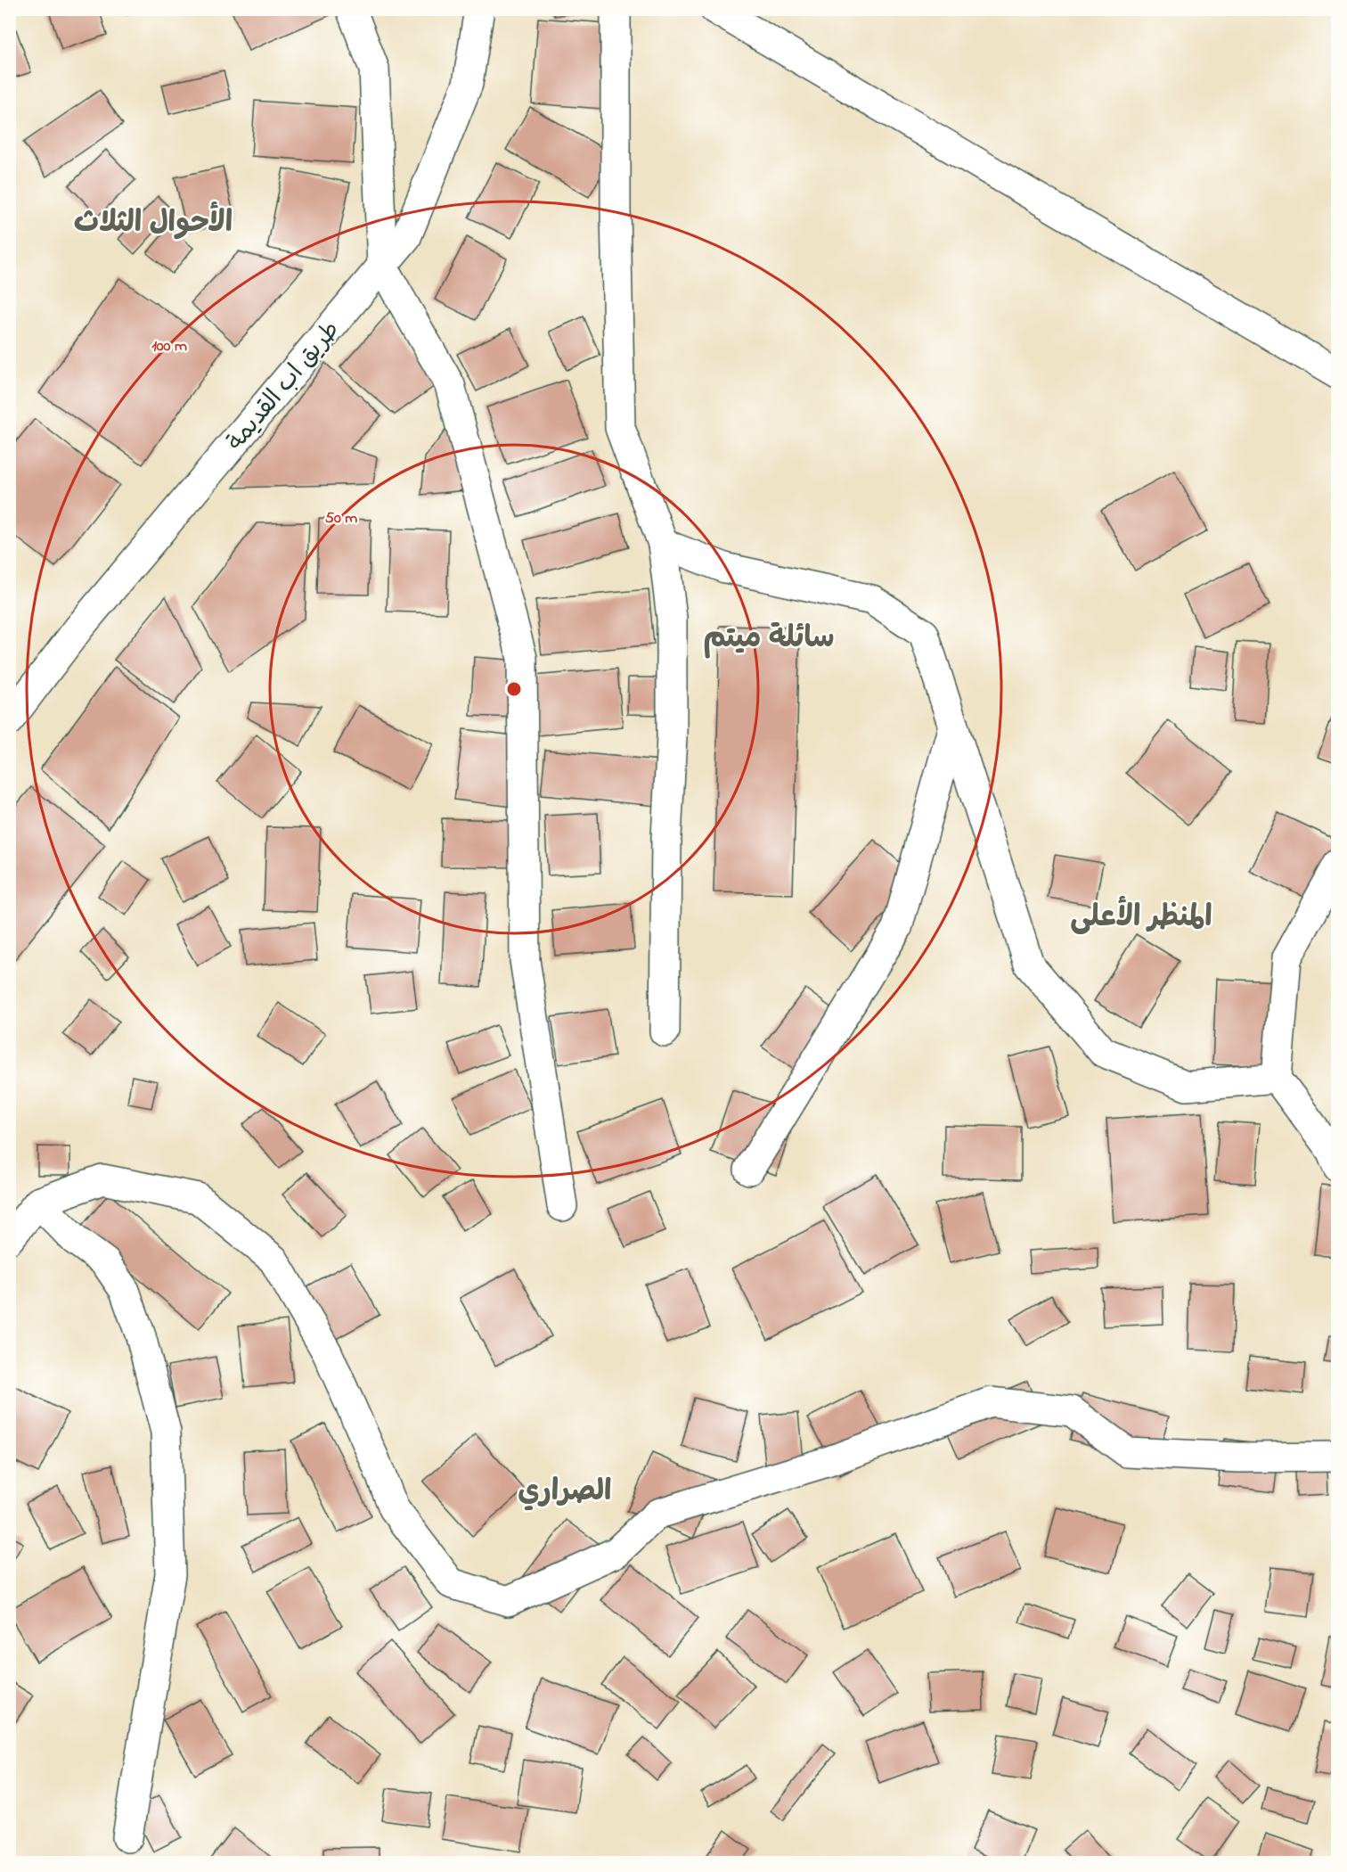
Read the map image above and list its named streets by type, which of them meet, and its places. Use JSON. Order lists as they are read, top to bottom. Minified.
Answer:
{"streets":{"street":["طريق اب القديمة"]},"districts":["الأحوال الثلاث","سائلة ميتم","المنظر الأعلى","الصراري"],"rings":["100 m","50 m"]}
